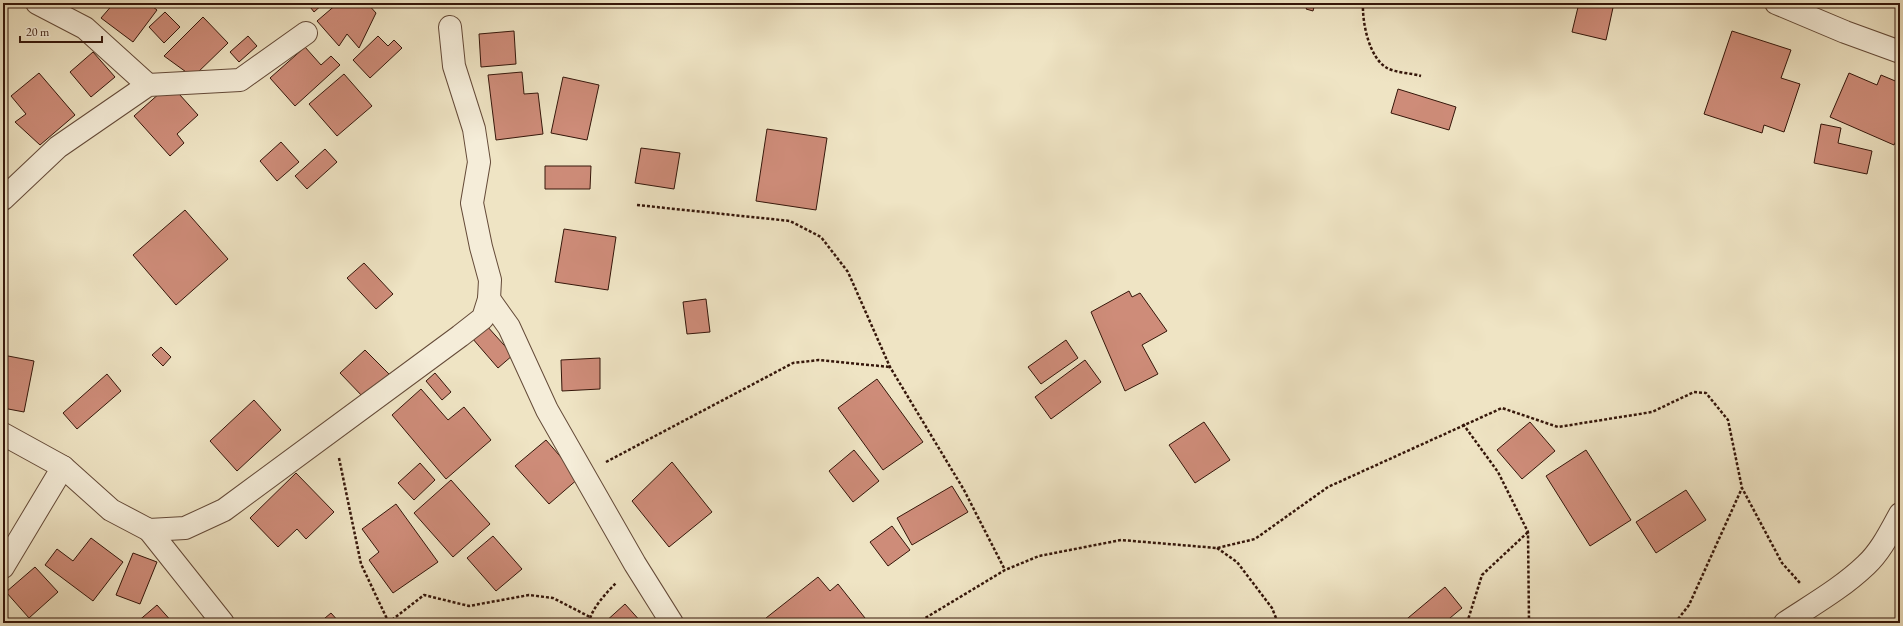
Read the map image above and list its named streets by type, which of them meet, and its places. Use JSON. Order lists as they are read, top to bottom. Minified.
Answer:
{"scale_bar":"20 m"}
